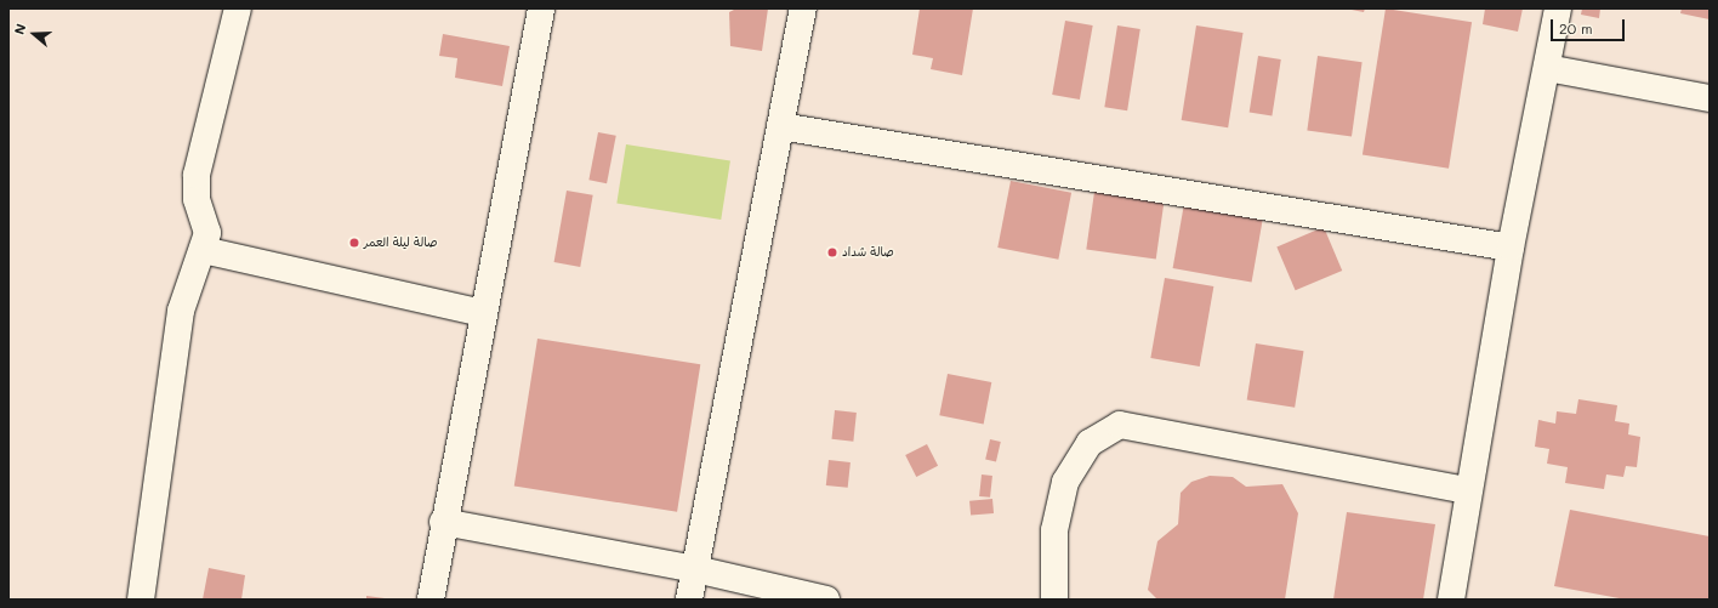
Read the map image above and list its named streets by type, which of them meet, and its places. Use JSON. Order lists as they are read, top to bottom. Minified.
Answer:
{"places":["صالة ليلة العمر","صالة شداد"],"scale_bar":"20 m","north":"left"}
